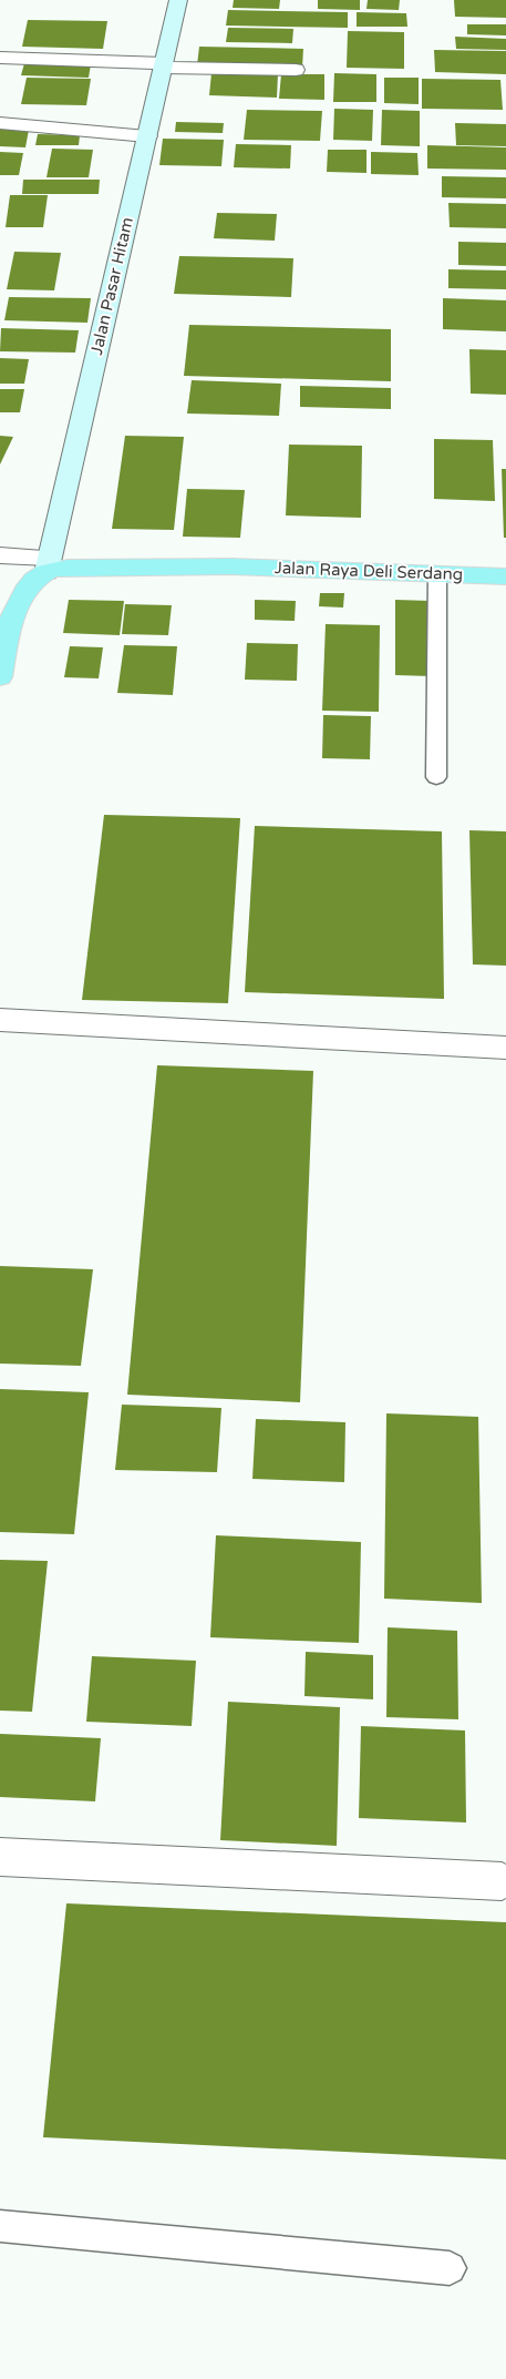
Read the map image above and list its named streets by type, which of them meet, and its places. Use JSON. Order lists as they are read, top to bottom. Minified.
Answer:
{"streets":{"main road":["Jalan Pasar Hitam","Jalan Raya Deli Serdang"]},"crossings":[["Jalan Pasar Hitam","Jalan Raya Deli Serdang"]]}
